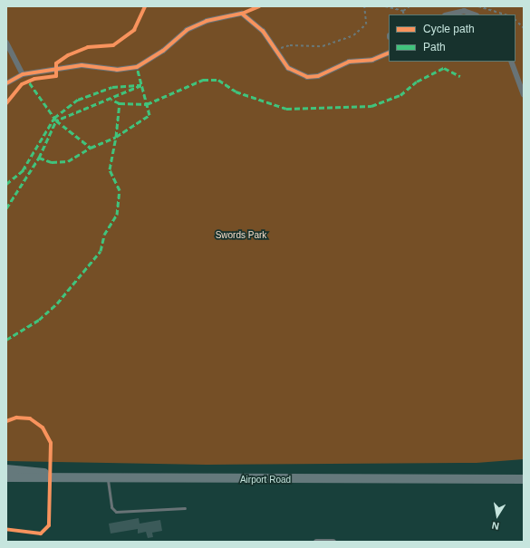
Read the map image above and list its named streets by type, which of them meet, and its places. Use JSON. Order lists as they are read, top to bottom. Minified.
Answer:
{"streets":{"highway":["Airport Road"]},"parks":["Swords Park"],"legend":["Cycle path","Path"],"north":"bottom"}
